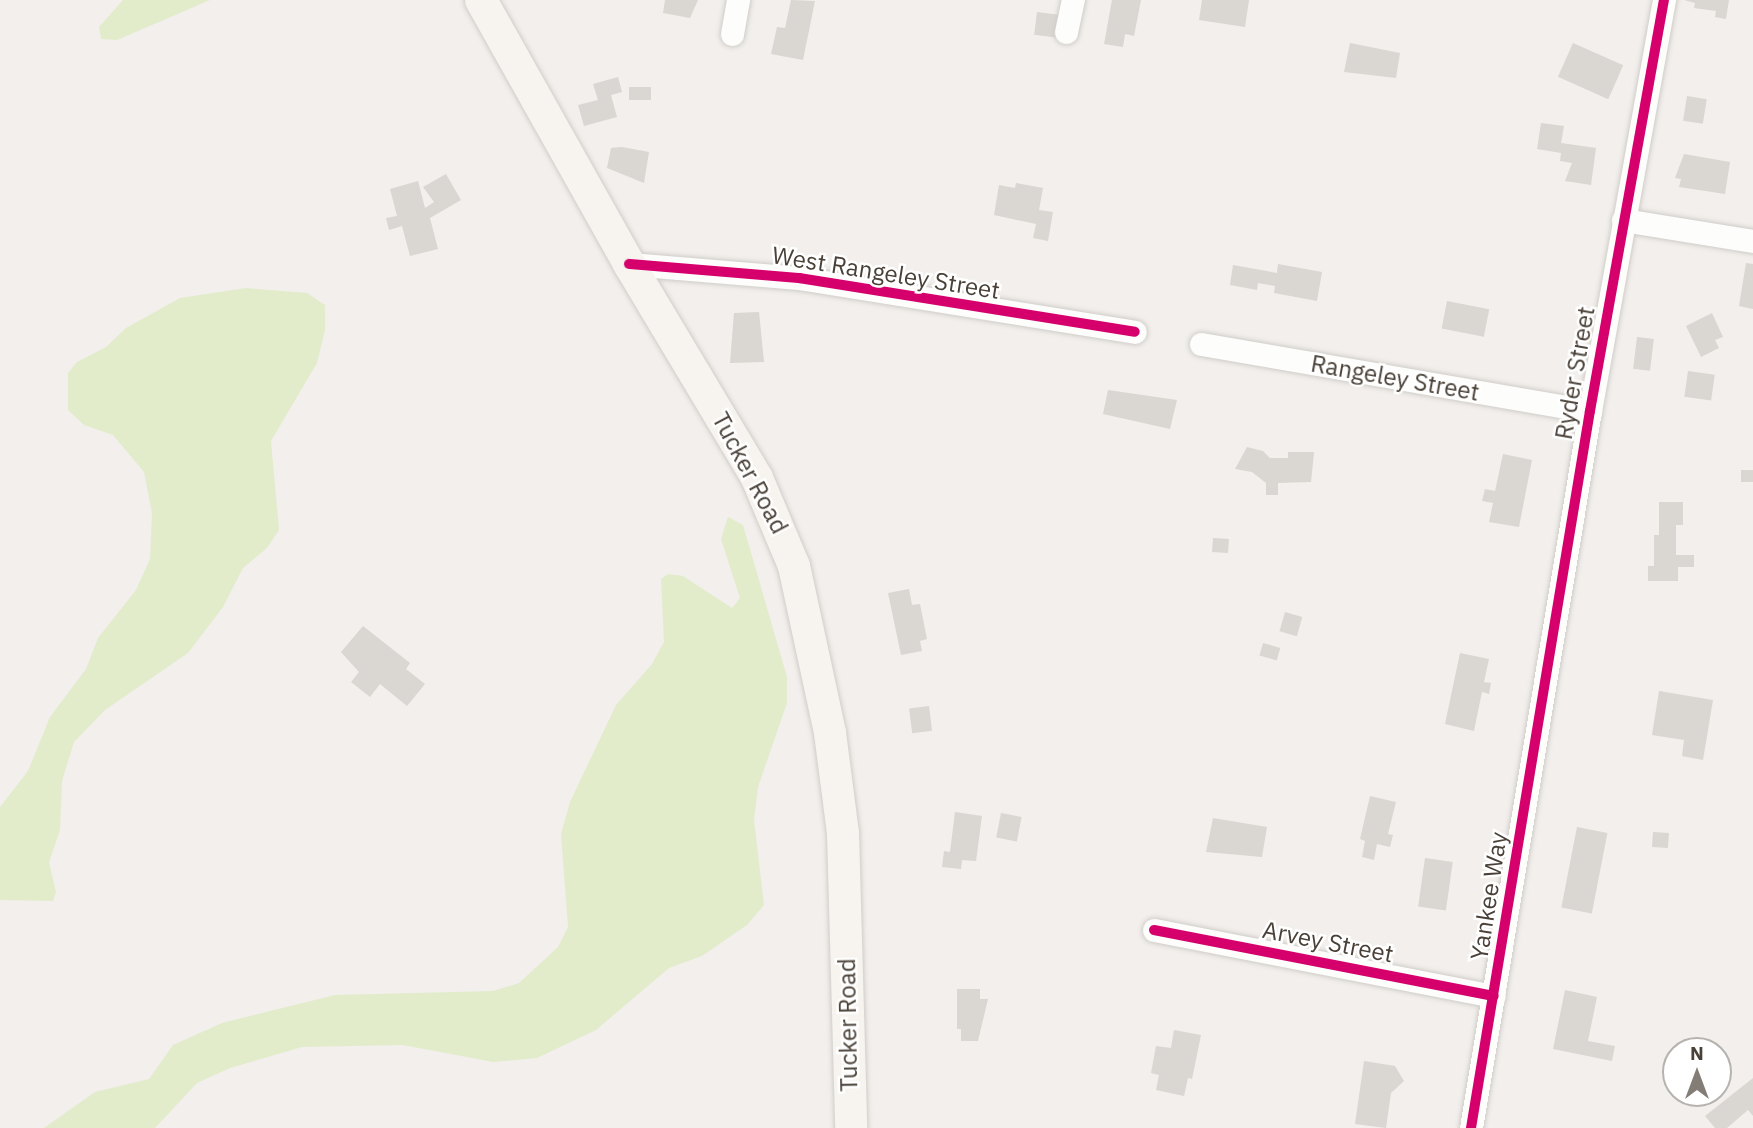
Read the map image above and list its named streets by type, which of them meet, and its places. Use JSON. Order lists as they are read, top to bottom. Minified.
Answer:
{"streets":{"main road":["Tucker Road"],"street":["West Rangeley Street","Ryder Street","Rangeley Street","Yankee Way","Arvey Street"]},"crossings":[["West Rangeley Street","Tucker Road"],["Ryder Street","Rangeley Street"],["Ryder Street","Yankee Way"],["Yankee Way","Arvey Street"]],"north":"top"}
